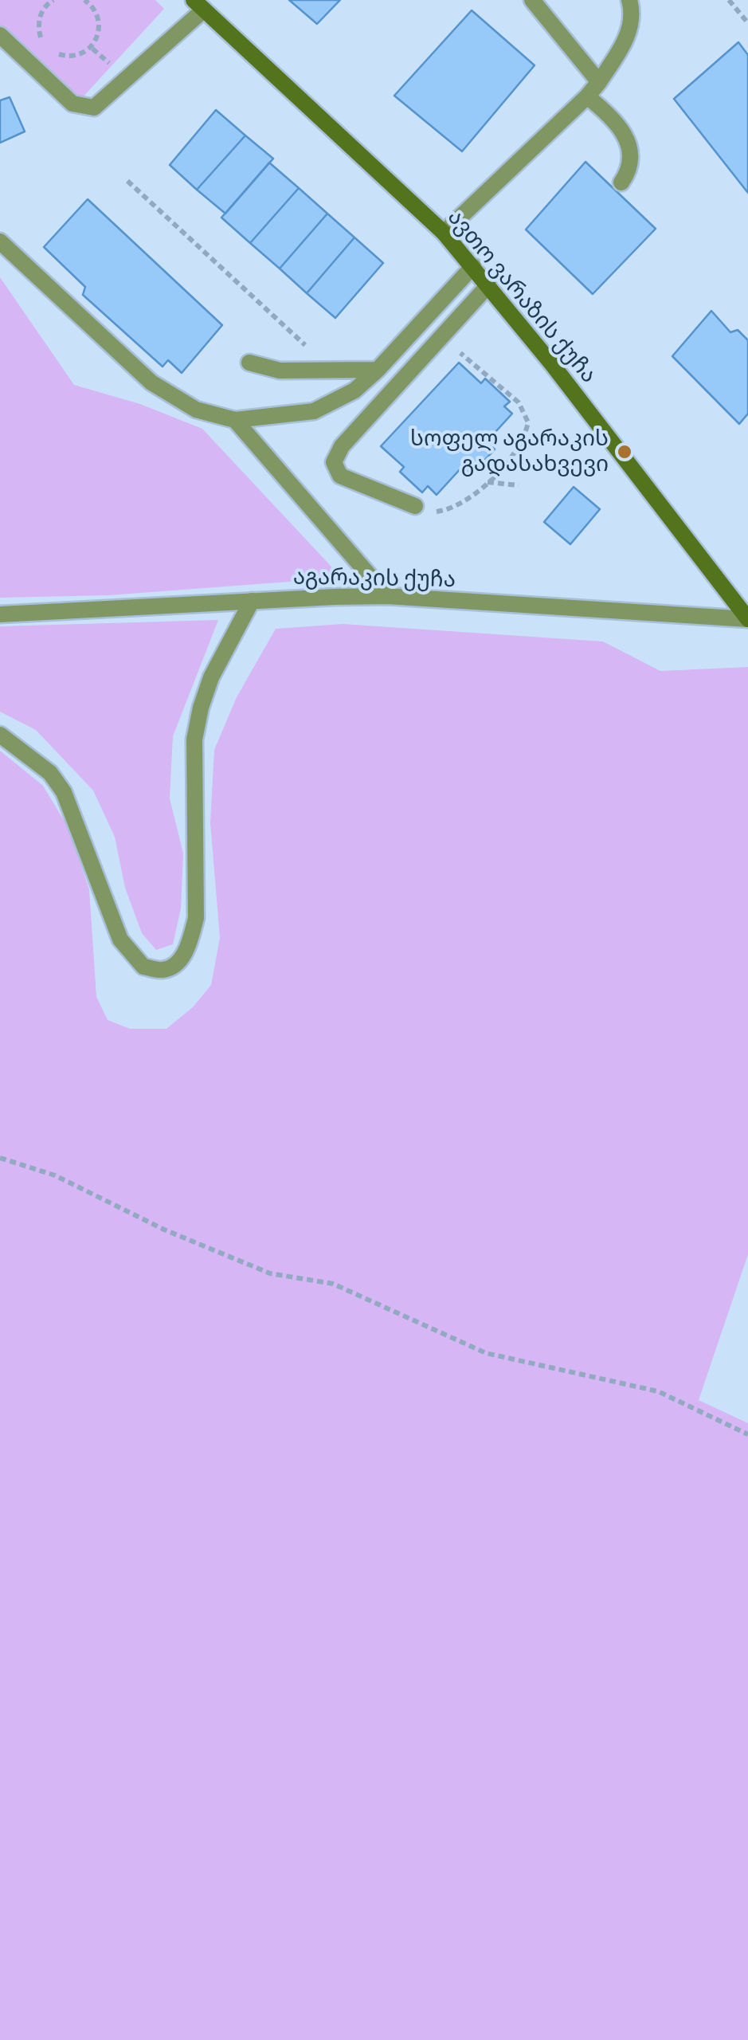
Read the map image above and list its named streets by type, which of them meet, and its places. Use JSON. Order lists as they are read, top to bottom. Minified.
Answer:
{"streets":{"street":["ავთო ვარაზის ქუჩა","აგარაკის ქუჩა"]},"crossings":[["ავთო ვარაზის ქუჩა","აგარაკის ქუჩა"]],"places":["სოფელ აგარაკის გადასახვევი"]}
